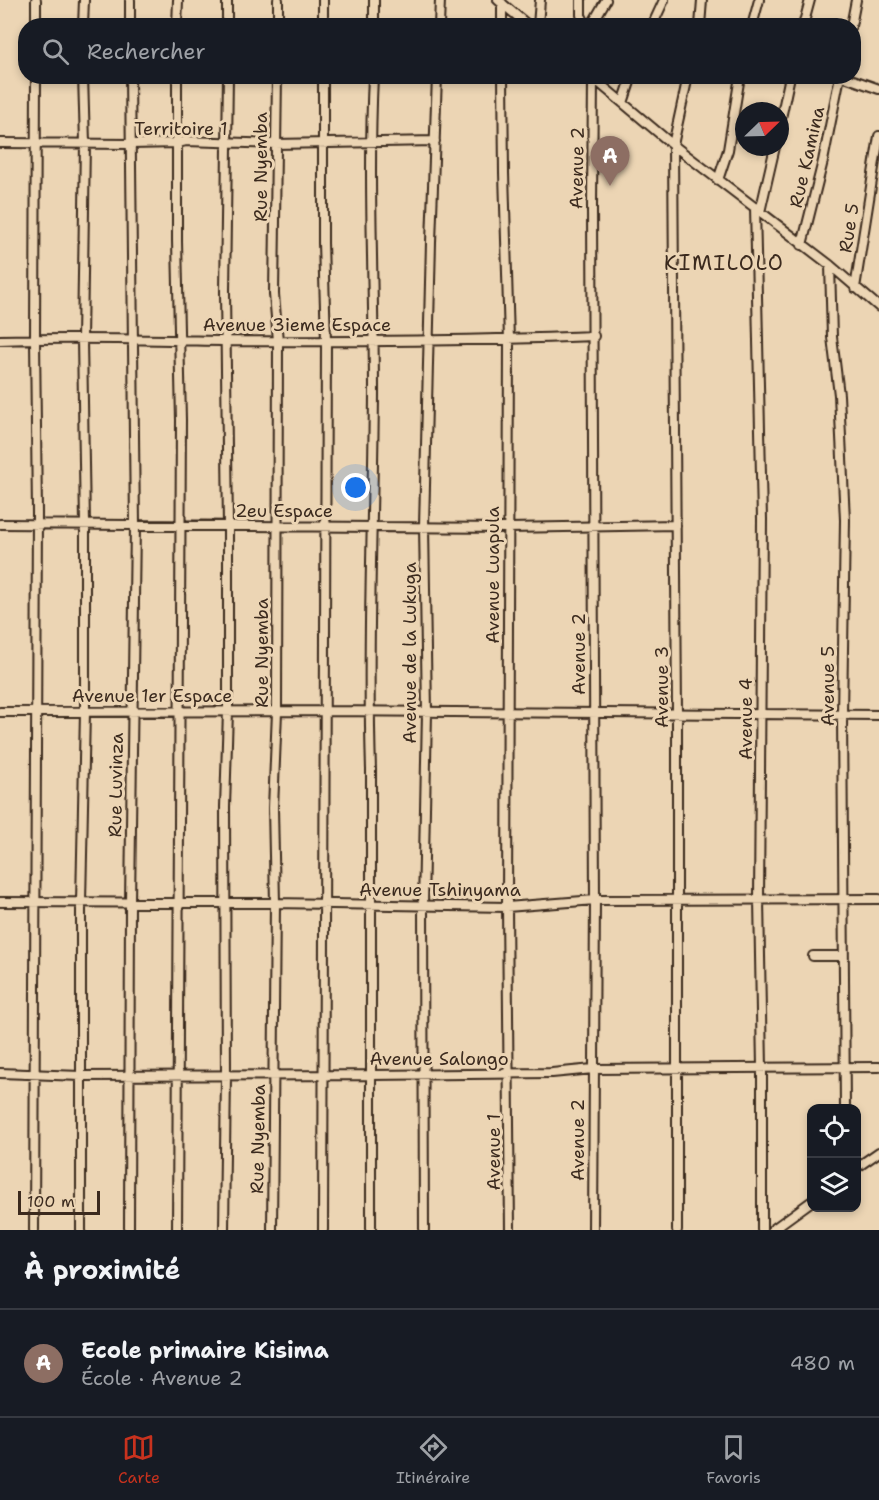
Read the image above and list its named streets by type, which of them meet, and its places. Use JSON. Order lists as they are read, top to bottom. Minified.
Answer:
{"streets":{"street":["Territoire 1","Rue Kamina","Rue Nyemba","Avenue 2","Rue 5","Avenue 3ieme Espace","2eu Espace","Avenue Luapula","Avenue de la Lukuga","Avenue 5","Avenue 3","Avenue 1er Espace","Avenue 4","Rue Luvinza","Avenue Tshinyama","Avenue Salongo","Avenue 1"]},"crossings":[["Territoire 1","Rue Nyemba"],["Territoire 1","Avenue de la Lukuga"],["Territoire 1","Rue Luvinza"],["Rue Nyemba","Avenue 3ieme Espace"],["Rue Nyemba","2eu Espace"],["Rue Nyemba","Avenue 1er Espace"],["Rue Nyemba","Avenue Tshinyama"],["Rue Nyemba","Avenue Salongo"],["Avenue 2","Avenue 3ieme Espace"],["Avenue 2","2eu Espace"],["Avenue 2","Avenue 1er Espace"],["Avenue 2","Avenue Tshinyama"],["Avenue 2","Avenue Salongo"],["Avenue 3ieme Espace","Avenue Luapula"],["Avenue 3ieme Espace","Avenue de la Lukuga"],["Avenue 3ieme Espace","Rue Luvinza"],["2eu Espace","Avenue Luapula"],["2eu Espace","Avenue de la Lukuga"],["2eu Espace","Avenue 3"],["2eu Espace","Rue Luvinza"],["Avenue Luapula","Avenue 1er Espace"],["Avenue Luapula","Avenue Tshinyama"],["Avenue Luapula","Avenue Salongo"],["Avenue Luapula","Avenue 1"],["Avenue de la Lukuga","Avenue 1er Espace"],["Avenue de la Lukuga","Avenue Tshinyama"],["Avenue de la Lukuga","Avenue Salongo"],["Avenue 5","Avenue 1er Espace"],["Avenue 5","Avenue Tshinyama"],["Avenue 5","Avenue Salongo"],["Avenue 3","Avenue 1er Espace"],["Avenue 3","Avenue Tshinyama"],["Avenue 3","Avenue Salongo"],["Avenue 1er Espace","Avenue 4"],["Avenue 1er Espace","Rue Luvinza"],["Avenue 4","Avenue Tshinyama"],["Avenue 4","Avenue Salongo"],["Rue Luvinza","Avenue Tshinyama"],["Rue Luvinza","Avenue Salongo"],["Avenue Salongo","Avenue 1"]],"districts":["KIMILOLO"],"scale_bar":"100 m","north":"top right","page":{"search":"Rechercher","pins":"A","scale":"100 m","heading":"À proximité","list":[{"mark":"A","name":"Ecole primaire Kisima","note":"École · Avenue 2","value":"480 m"}],"nav":["Carte","Itinéraire","Favoris"]}}
